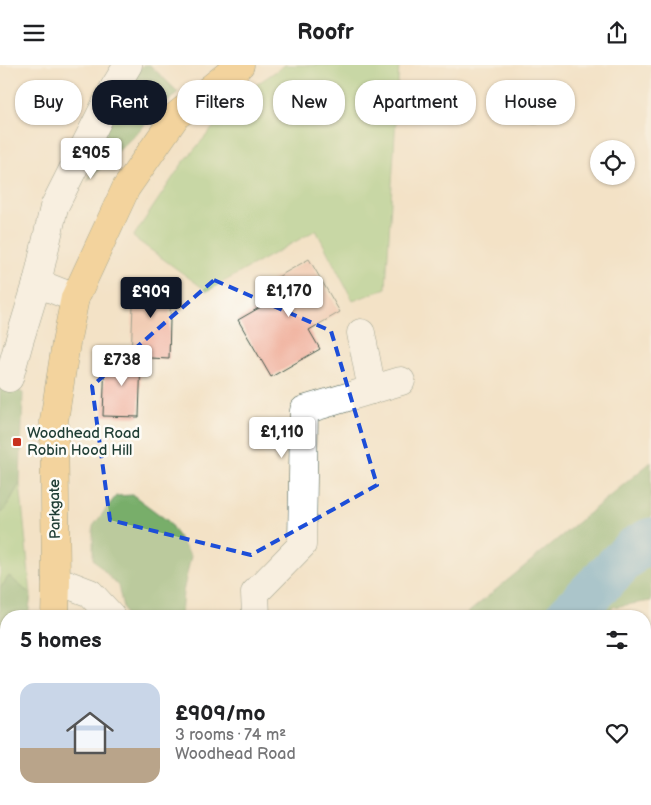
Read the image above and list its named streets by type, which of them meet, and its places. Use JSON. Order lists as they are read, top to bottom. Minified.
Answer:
{"streets":{"main road":["Parkgate"]},"places":{"transit":["Woodhead Road Robin Hood Hill"]},"page":{"header":"Roofr","chip":["Buy","Rent","Filters","New","Apartment","House"],"price":["£905","£1,170","£909","£738","£1,110"],"heading":"5 homes","list":[{"name":"£909/mo","note":"3 rooms · 74 m² · Woodhead Road"}]}}
